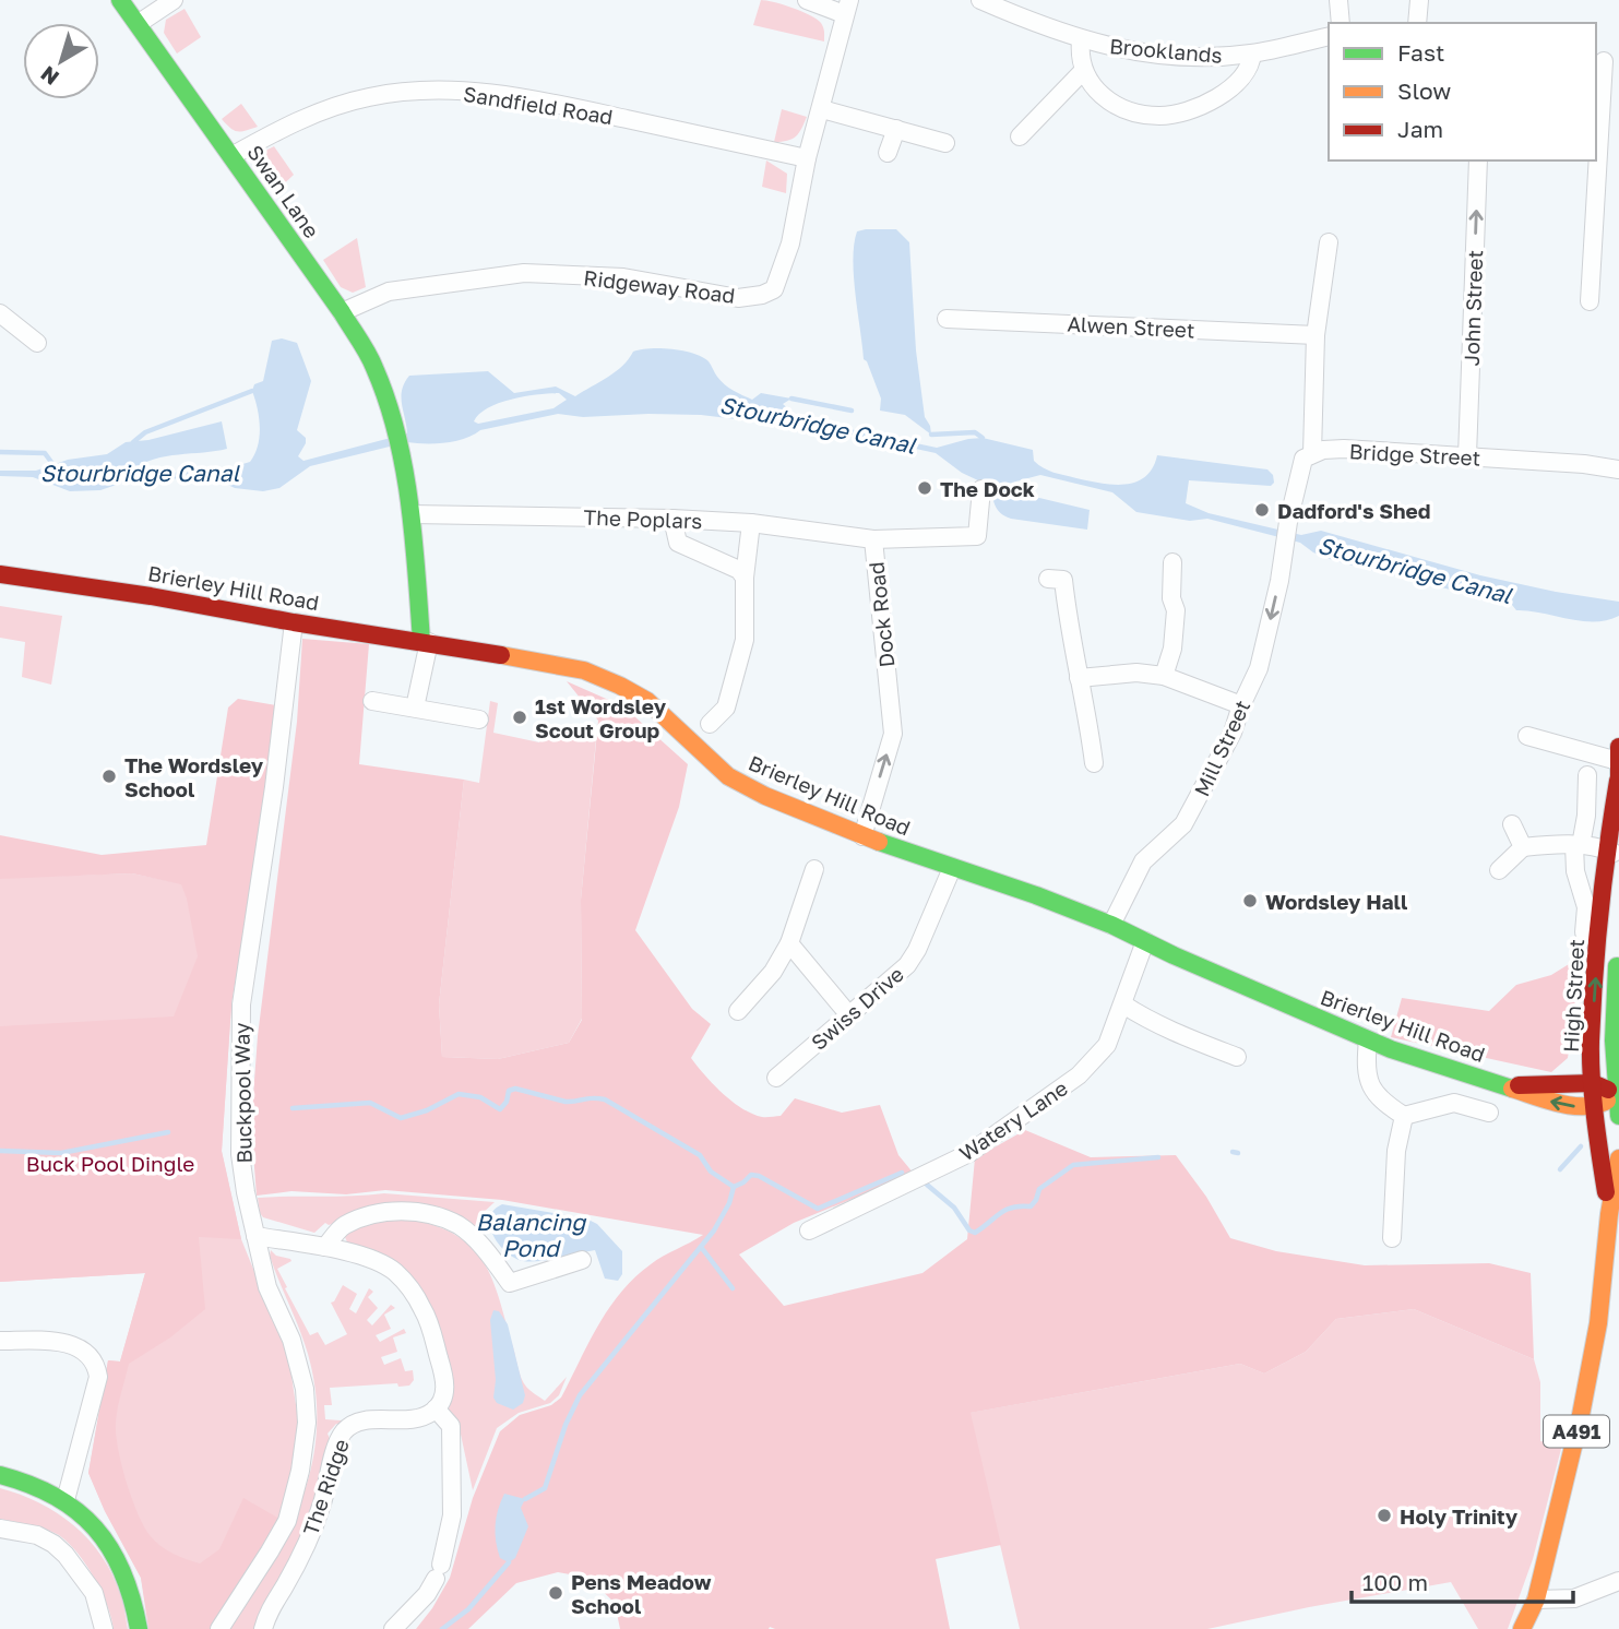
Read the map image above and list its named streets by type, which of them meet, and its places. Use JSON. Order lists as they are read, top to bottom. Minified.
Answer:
{"streets":{"main road":["Swan Lane","Brierley Hill Road","High Street","A491"],"street":["Brooklands","Sandfield Road","Ridgeway Road","John Street","Alwen Street","Bridge Street","The Poplars","Dock Road","Mill Street","Swiss Drive","Buckpool Way","Watery Lane","The Ridge"]},"crossings":[["Sandfield Road","Swan Lane"],["Sandfield Road","Ridgeway Road"],["Swan Lane","Ridgeway Road"],["Swan Lane","The Poplars"],["John Street","Bridge Street"],["Bridge Street","Mill Street"],["The Poplars","Dock Road"],["Brierley Hill Road","Dock Road"],["Brierley Hill Road","Mill Street"],["Brierley Hill Road","High Street"],["Brierley Hill Road","Swiss Drive"],["Brierley Hill Road","Buckpool Way"],["Brierley Hill Road","Watery Lane"]],"water":["Stourbridge Canal","Balancing Pond"],"parks":["Buck Pool Dingle"],"places":["The Dock","Dadford's Shed","1st Wordsley Scout Group","The Wordsley School","Wordsley Hall","Holy Trinity","Pens Meadow School"],"legend":["Fast","Slow","Jam"],"scale_bar":"100 m","north":"bottom left"}
